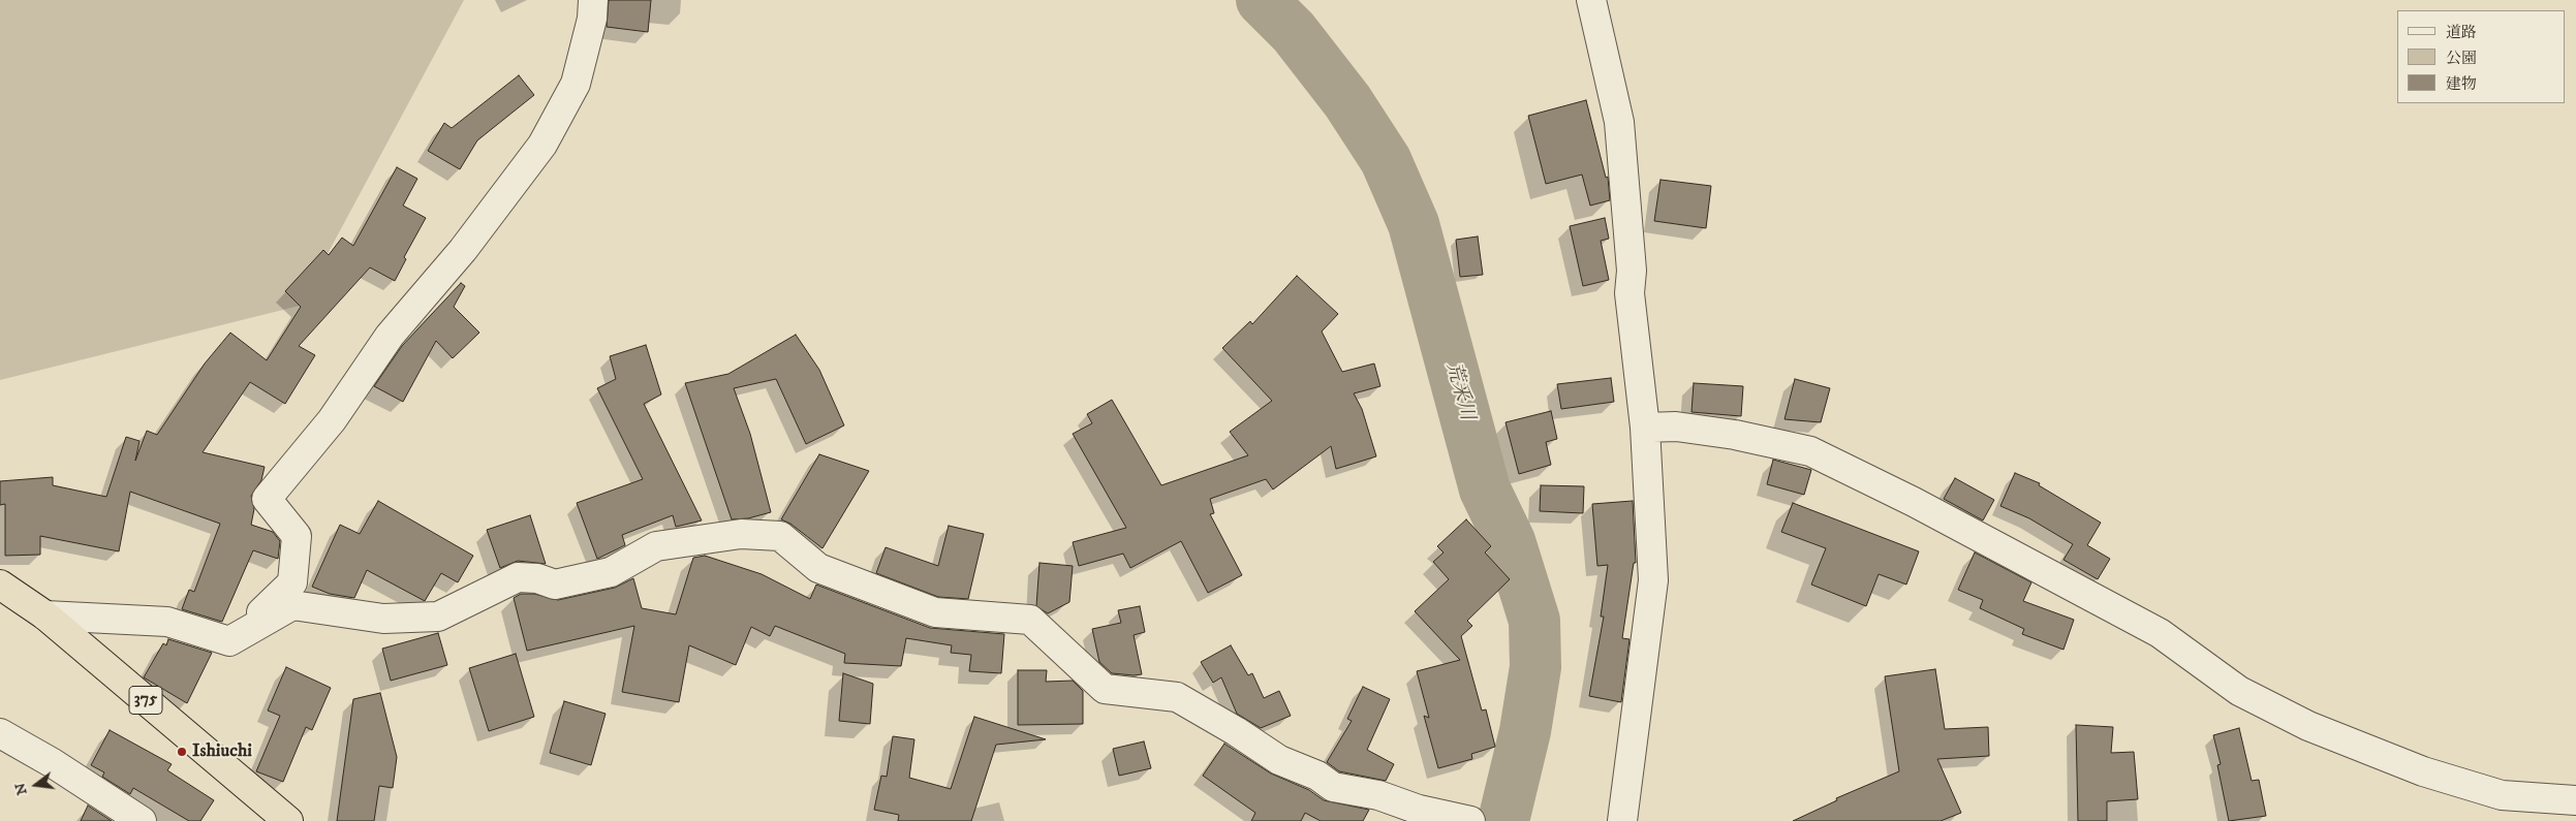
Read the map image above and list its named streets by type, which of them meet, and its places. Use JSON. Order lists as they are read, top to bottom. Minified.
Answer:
{"streets":{"highway":["375"]},"water":["荒釆川"],"places":["Ishiuchi"],"legend":["道路","公園","建物"],"north":"left"}
